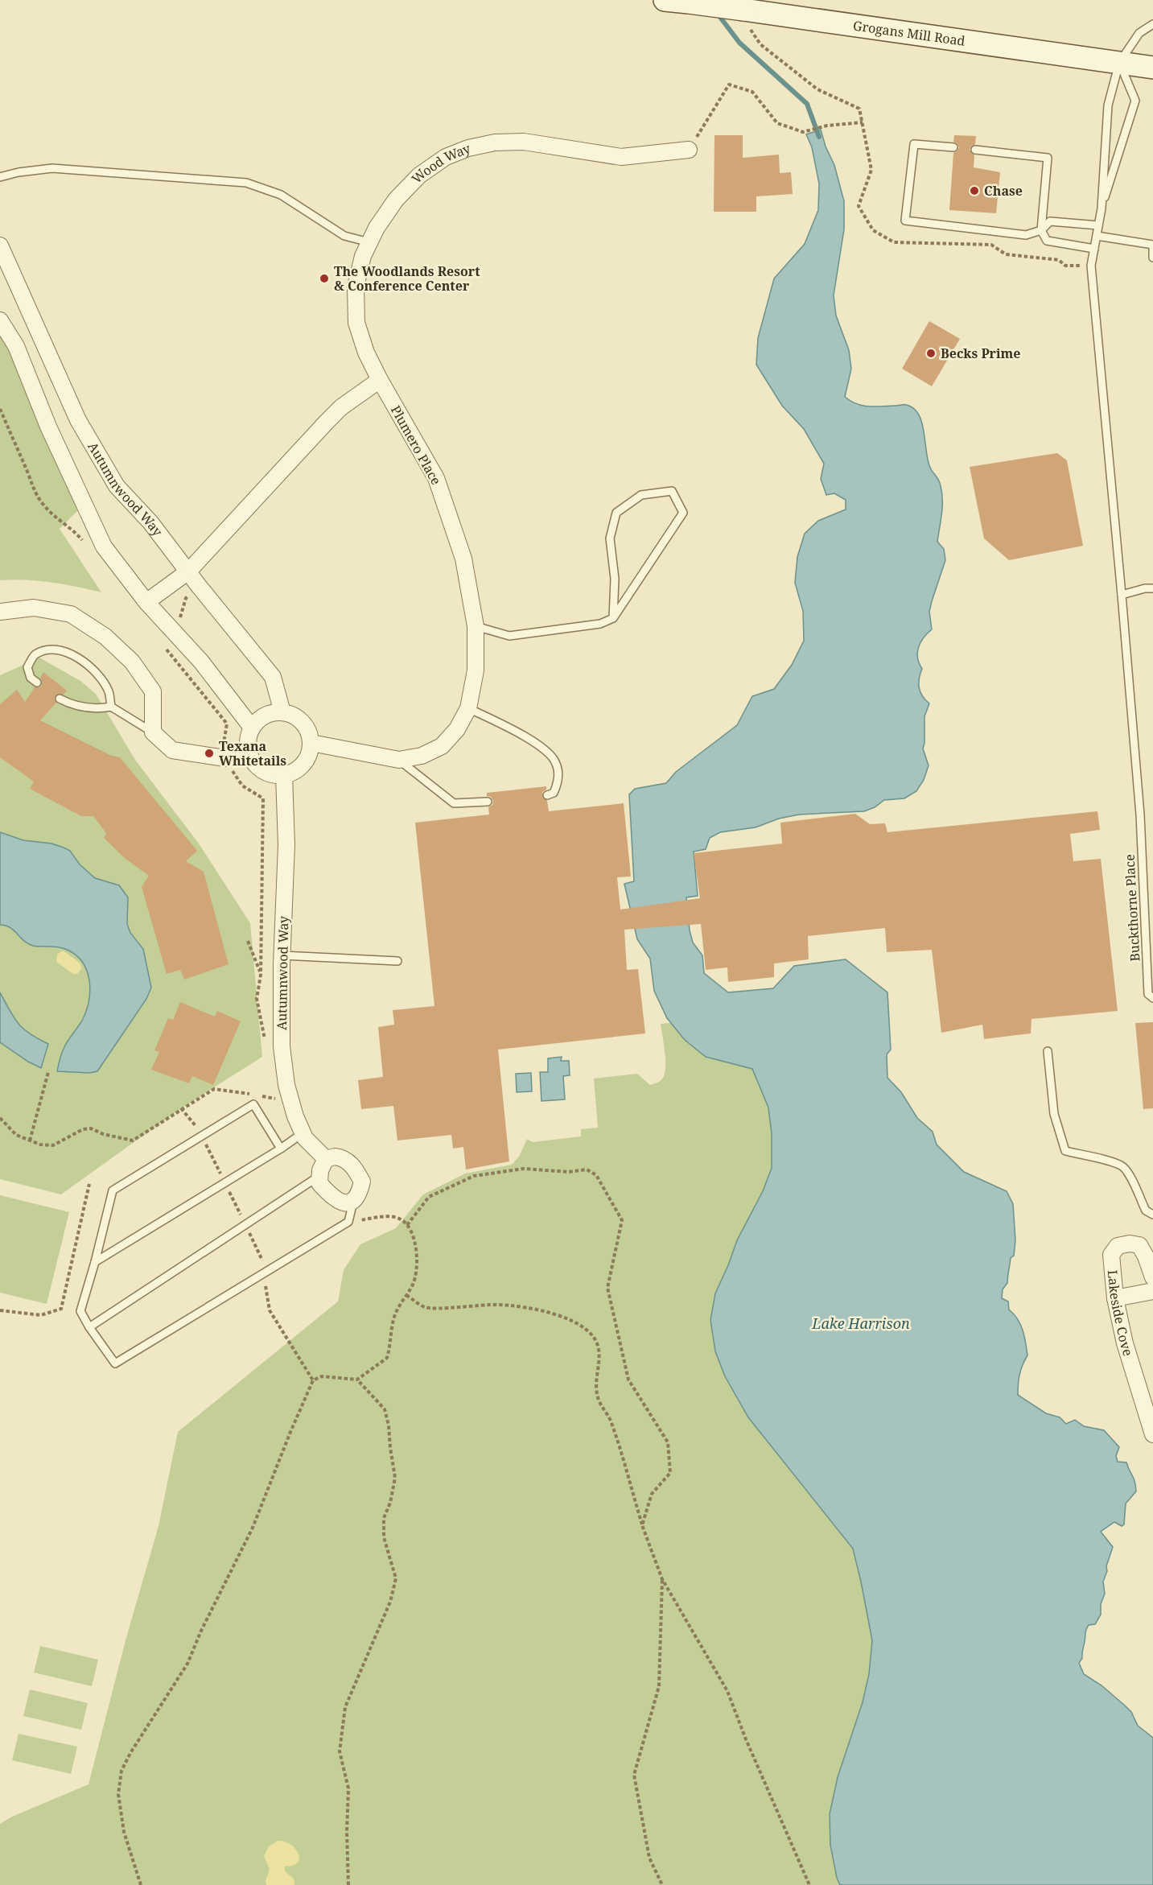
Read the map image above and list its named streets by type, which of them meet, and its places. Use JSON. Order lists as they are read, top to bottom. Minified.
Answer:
{"streets":{"main road":["Grogans Mill Road"],"street":["Wood Way","Plumero Place","Autumnwood Way","Lakeside Cove"],"lane":["Buckthorne Place"]},"crossings":[["Wood Way","Plumero Place"],["Plumero Place","Autumnwood Way"]],"water":["Lake Harrison"],"places":["Chase","The Woodlands Resort & Conference Center","Becks Prime","Texana Whitetails"]}
